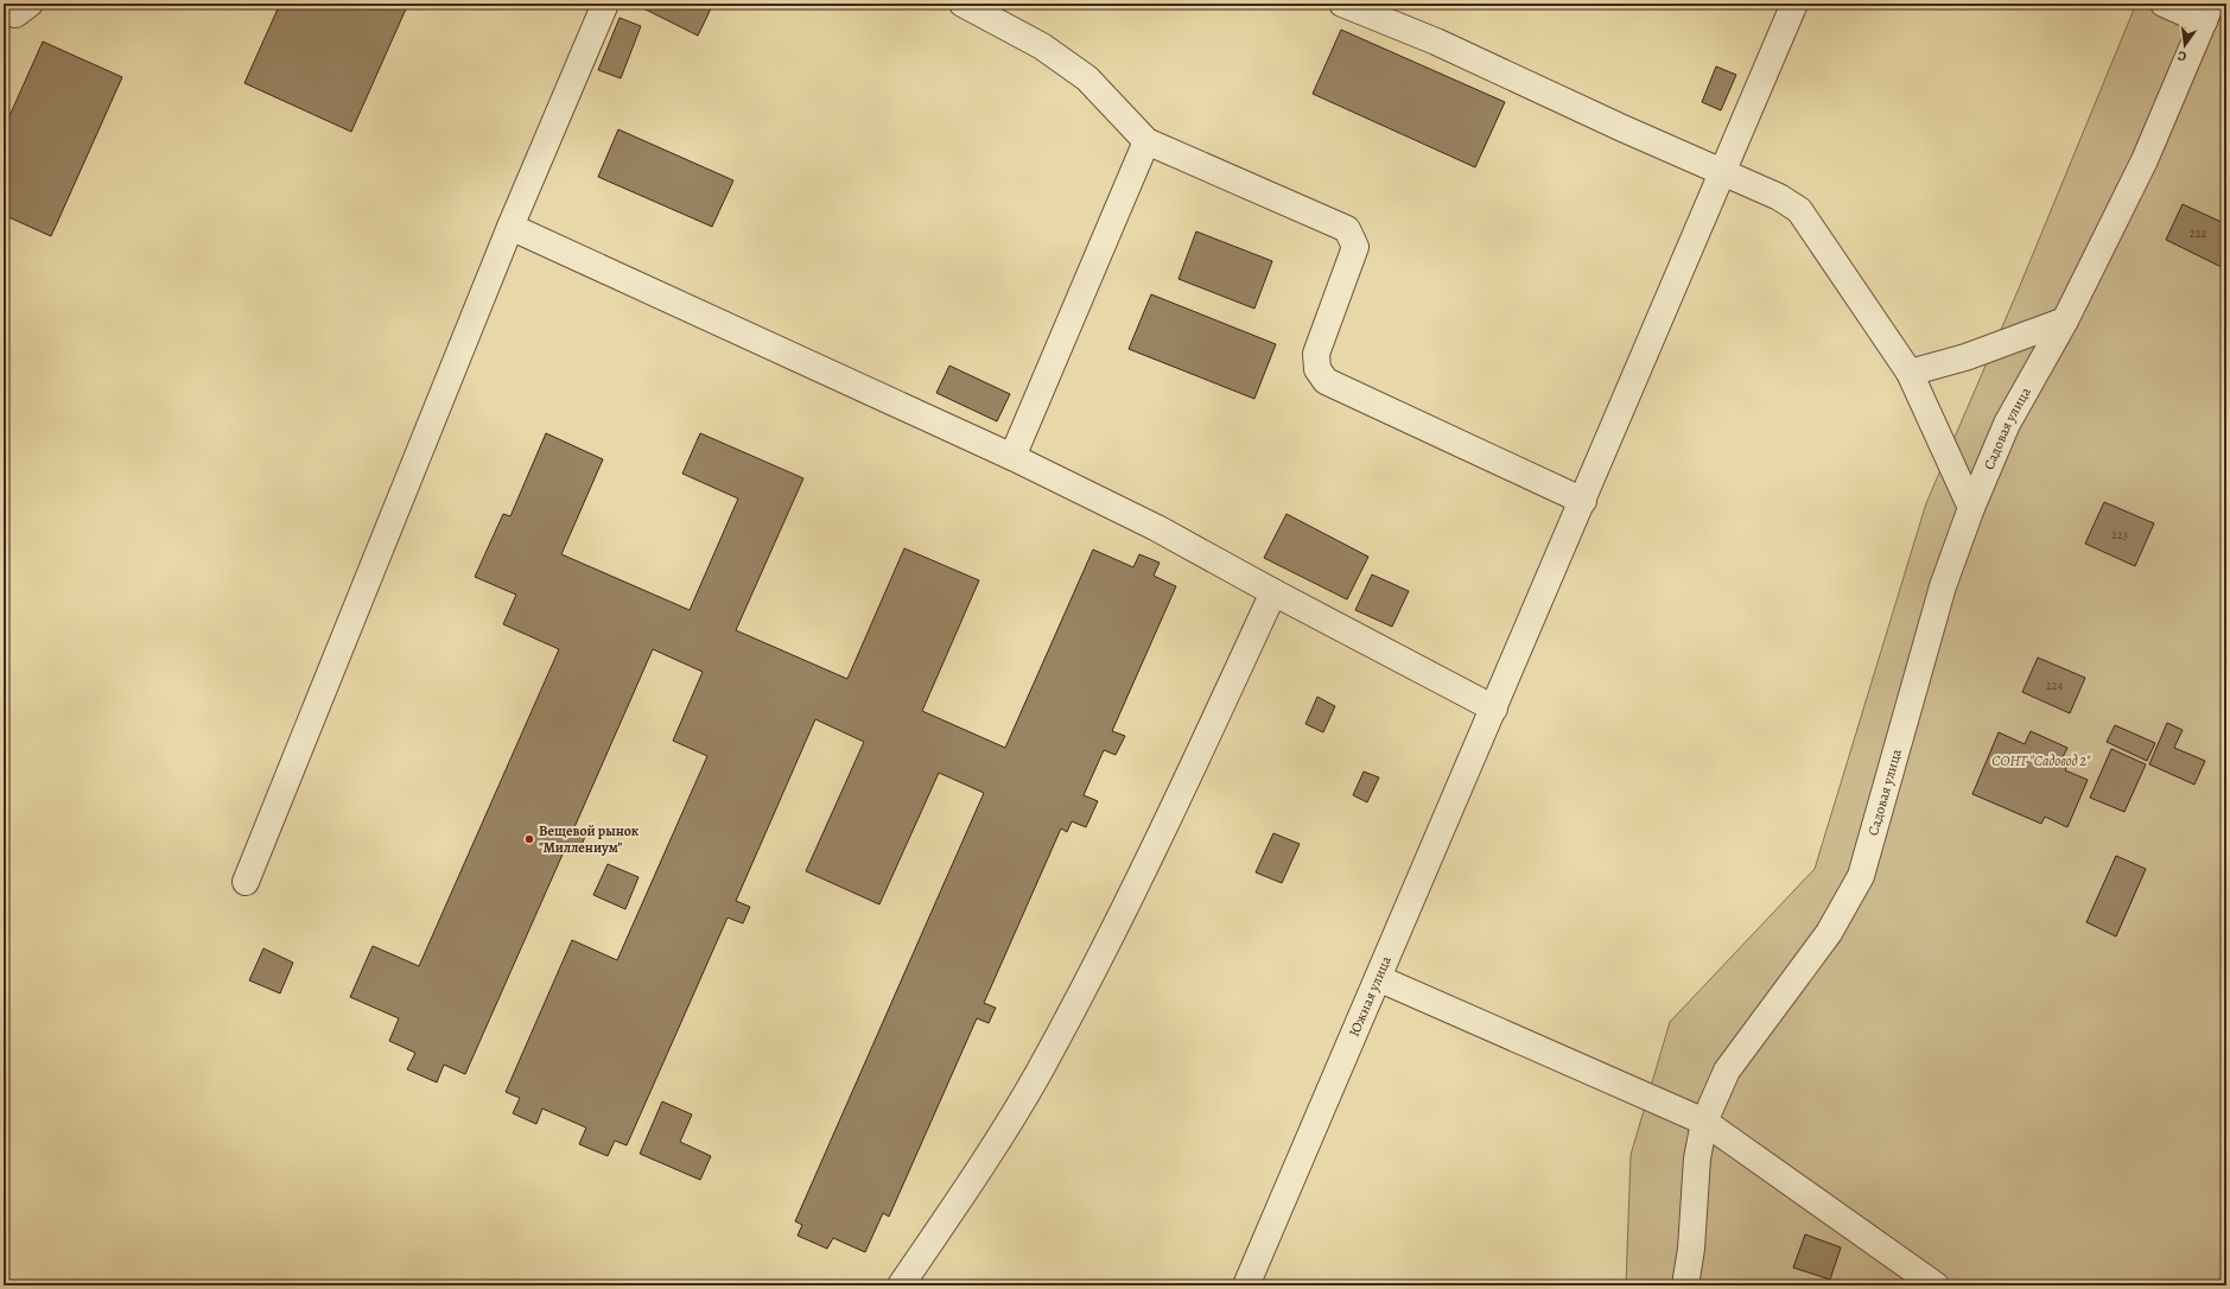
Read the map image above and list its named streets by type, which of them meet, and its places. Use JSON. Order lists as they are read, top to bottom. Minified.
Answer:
{"streets":{"street":["Садовая улица","Южная улица"]},"parks":["СОНТ \"Садовод 2\""],"places":["Вещевой рынок \"Миллениум\""],"house_numbers":["222","223","224"],"north":"bottom"}
